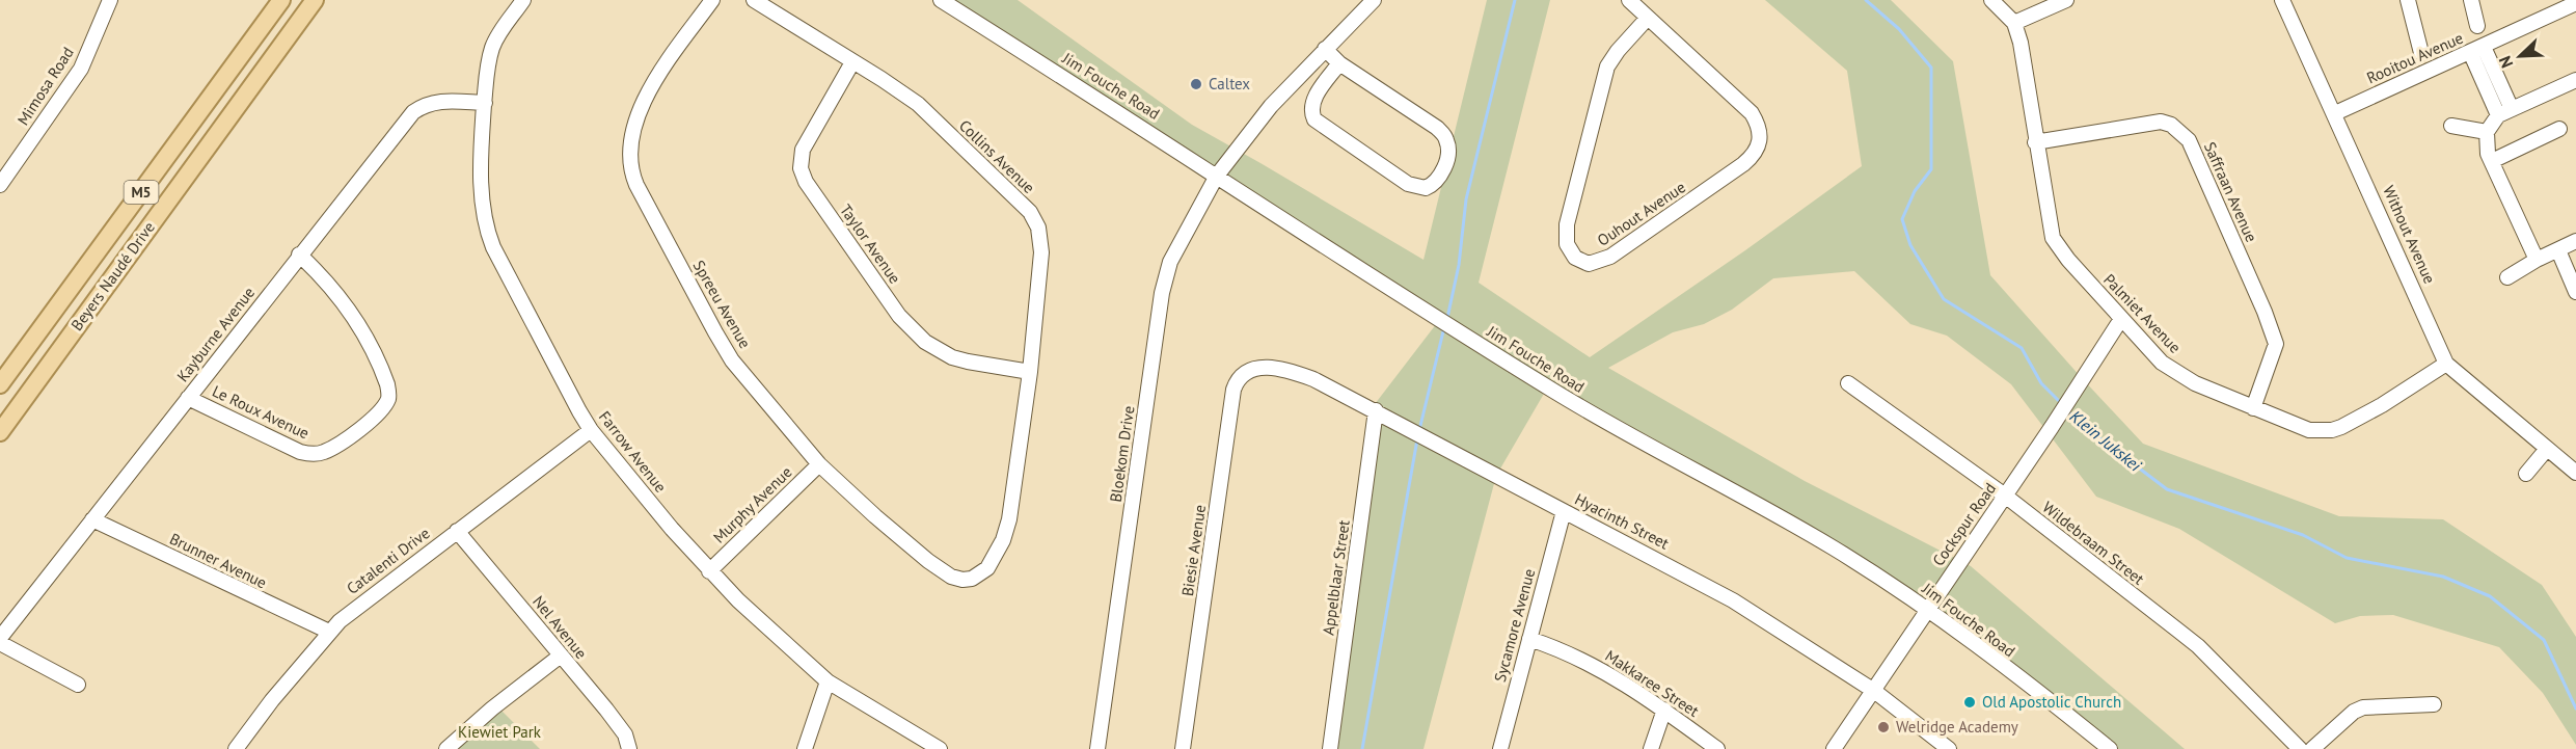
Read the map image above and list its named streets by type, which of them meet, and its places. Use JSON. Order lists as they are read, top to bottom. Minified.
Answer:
{"streets":{"main road":["M5","Beyers Naudé Drive"],"street":["Rooitou Avenue","Mimosa Road","Jim Fouche Road","Collins Avenue","Saffraan Avenue","Ouhout Avenue","Without Avenue","Taylor Avenue","Spreeu Avenue","Palmiet Avenue","Kayburne Avenue","Le Roux Avenue","Farrow Avenue","Bloekom Drive","Murphy Avenue","Hyacinth Street","Cockspur Road","Wildebraam Street","Biesie Avenue","Brunner Avenue","Catalenti Drive","Appelblaar Street","Sycamore Avenue","Nel Avenue","Makkaree Street"]},"crossings":[["Rooitou Avenue","Without Avenue"],["Jim Fouche Road","Bloekom Drive"],["Jim Fouche Road","Cockspur Road"],["Collins Avenue","Taylor Avenue"],["Collins Avenue","Spreeu Avenue"],["Saffraan Avenue","Palmiet Avenue"],["Without Avenue","Palmiet Avenue"],["Spreeu Avenue","Murphy Avenue"],["Palmiet Avenue","Cockspur Road"],["Kayburne Avenue","Le Roux Avenue"],["Kayburne Avenue","Farrow Avenue"],["Kayburne Avenue","Brunner Avenue"],["Farrow Avenue","Murphy Avenue"],["Farrow Avenue","Catalenti Drive"],["Hyacinth Street","Cockspur Road"],["Hyacinth Street","Biesie Avenue"],["Hyacinth Street","Appelblaar Street"],["Hyacinth Street","Sycamore Avenue"],["Cockspur Road","Wildebraam Street"],["Brunner Avenue","Catalenti Drive"],["Catalenti Drive","Nel Avenue"],["Sycamore Avenue","Makkaree Street"]],"water":["Klein Jukskei"],"parks":["Kiewiet Park"],"places":["Caltex","Old Apostolic Church","Welridge Academy"],"north":"bottom left"}
